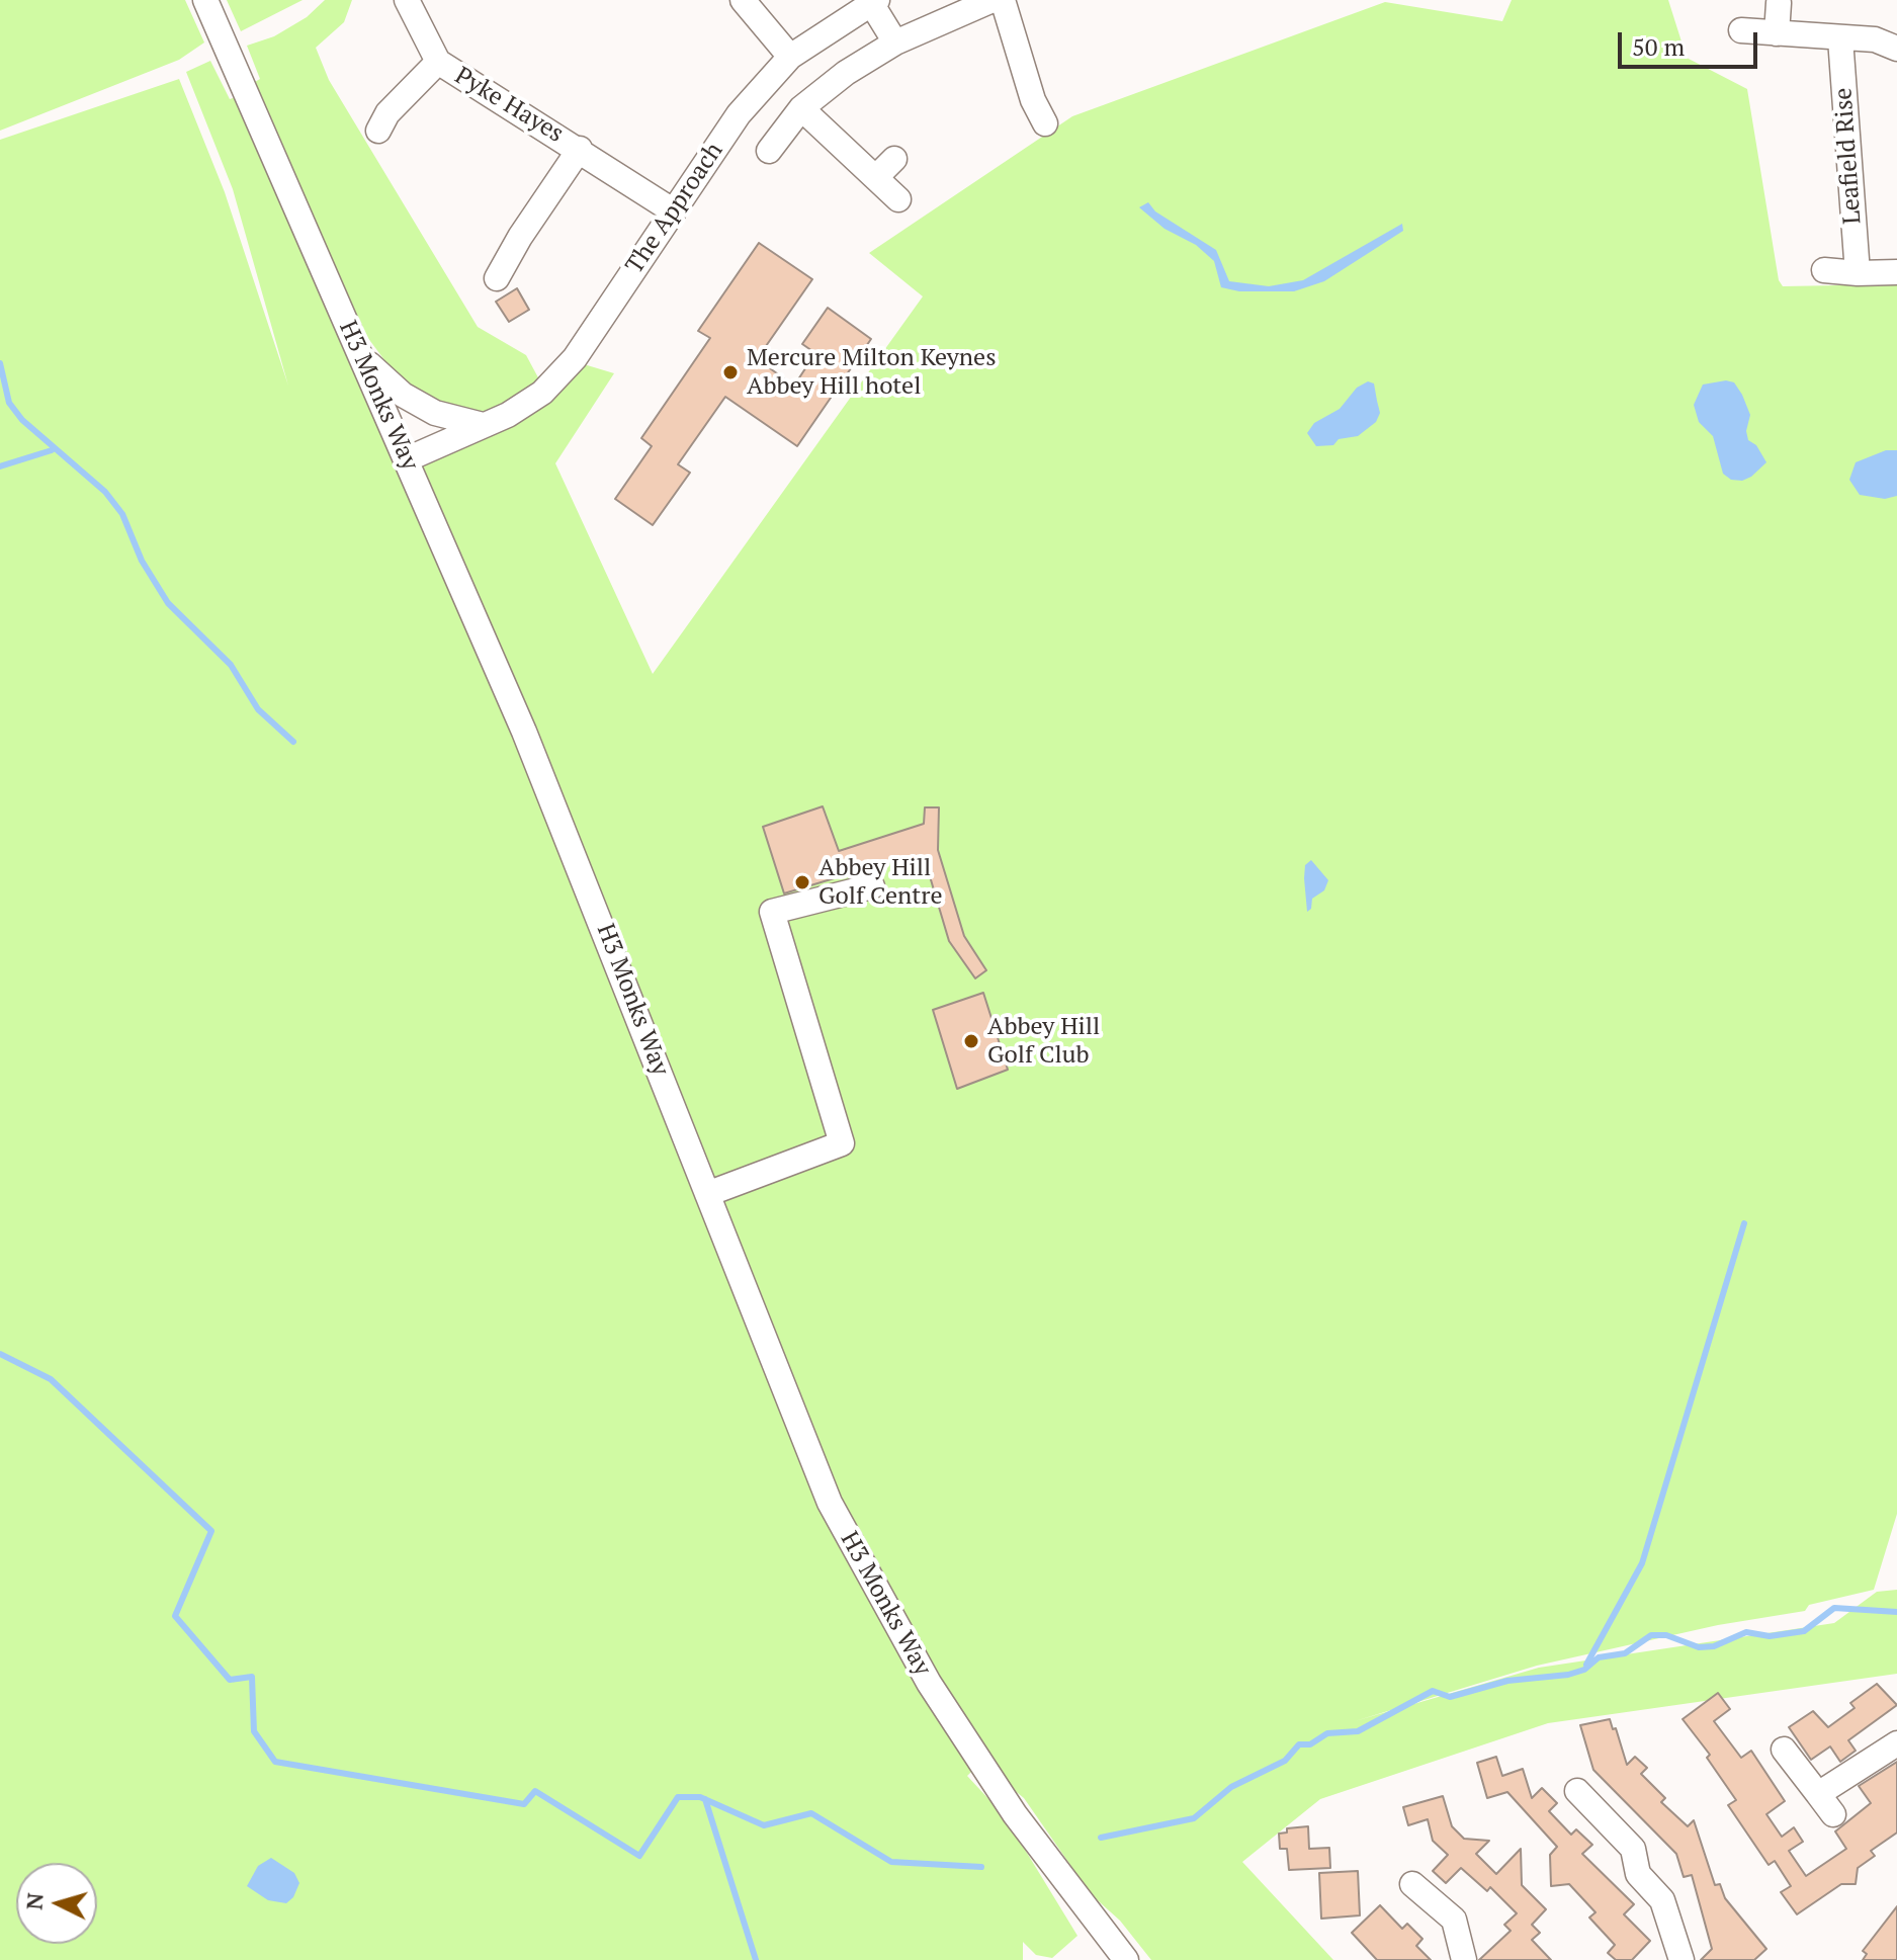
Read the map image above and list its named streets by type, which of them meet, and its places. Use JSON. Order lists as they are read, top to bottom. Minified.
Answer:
{"streets":{"street":["Pyke Hayes","Leafield Rise","The Approach","H3 Monks Way"]},"crossings":[["Pyke Hayes","The Approach"],["The Approach","H3 Monks Way"]],"places":["Mercure Milton Keynes Abbey Hill hotel","Abbey Hill Golf Centre","Abbey Hill Golf Club"],"scale_bar":"50 m","north":"left"}
